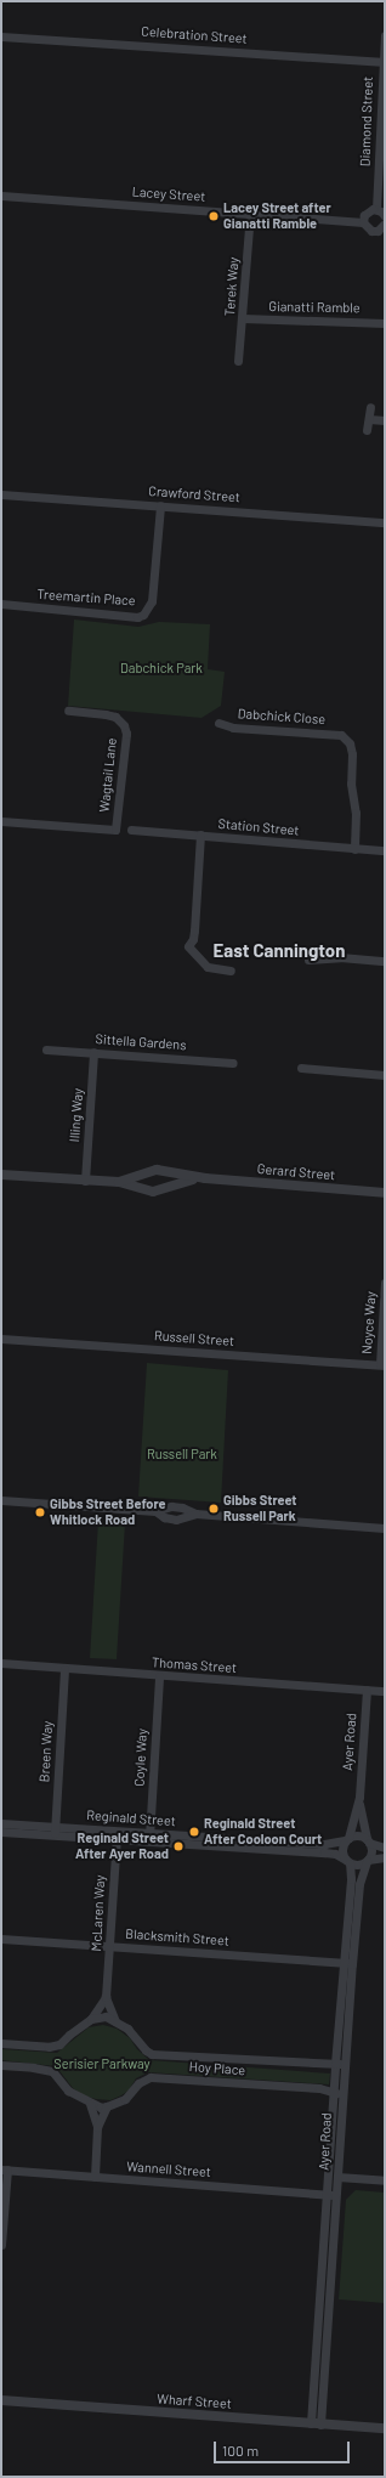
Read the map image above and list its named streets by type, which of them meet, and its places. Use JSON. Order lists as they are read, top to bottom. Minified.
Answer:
{"streets":{"street":["Celebration Street","Diamond Street","Lacey Street","Terek Way","Gianatti Ramble","Crawford Street","Treemartin Place","Dabchick Close","Wagtail Lane","Station Street","Sittella Gardens","Illing Way","Gerard Street","Noyce Way","Russell Street","Thomas Street","Ayer Road","Breen Way","Coyle Way","Reginald Street","McLaren Way","Blacksmith Street","Hoy Place","Wannell Street","Wharf Street"]},"crossings":[["Celebration Street","Diamond Street"],["Lacey Street","Terek Way"],["Terek Way","Gianatti Ramble"],["Crawford Street","Treemartin Place"],["Dabchick Close","Station Street"],["Sittella Gardens","Illing Way"],["Illing Way","Gerard Street"],["Noyce Way","Russell Street"],["Thomas Street","Ayer Road"],["Thomas Street","Breen Way"],["Thomas Street","Coyle Way"],["Ayer Road","Reginald Street"],["Ayer Road","Blacksmith Street"],["Ayer Road","Hoy Place"],["Ayer Road","Wannell Street"],["Ayer Road","Wharf Street"],["Breen Way","Reginald Street"],["Coyle Way","Reginald Street"],["Reginald Street","McLaren Way"],["McLaren Way","Blacksmith Street"]],"districts":["East Cannington"],"parks":["Dabchick Park","Russell Park","Serisier Parkway"],"places":["Lacey Street after Gianatti Ramble","Gibbs Street Russell Park","Gibbs Street Before Whitlock Road","Reginald Street After Cooloon Court","Reginald Street After Ayer Road"],"scale_bar":"100 m"}
